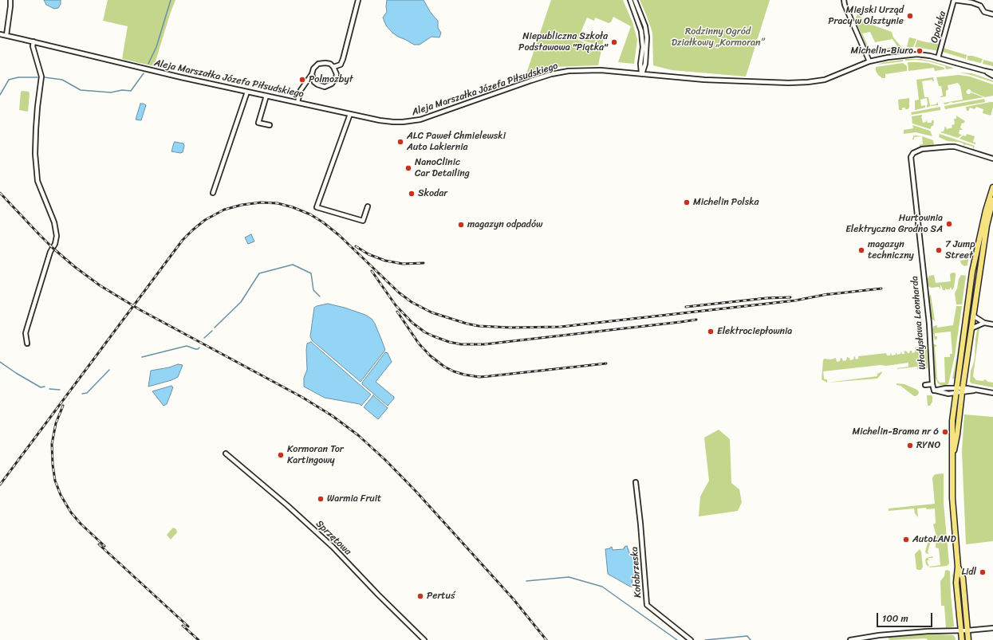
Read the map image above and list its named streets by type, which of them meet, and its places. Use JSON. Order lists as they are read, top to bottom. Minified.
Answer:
{"streets":{"street":["Opolska","Aleja Marszałka Józefa Piłsudskiego","Władysława Leonharda","Sprzętowa","Kołobrzeska"]},"crossings":[["Opolska","Aleja Marszałka Józefa Piłsudskiego"]],"parks":["Rodzinny Ogród Działkowy „Kormoran”"],"places":["Miejski Urząd Pracy w Olsztynie","Niepubliczna Szkoła Podstawowa \"Piątka\"","Michelin-Biuro","Polmozbyt","ALC Paweł Chmielewski Auto Lakiernia","NanoClinic Car Detailing","Skodar","Michelin Polska","Hurtownia Elektryczna Grodno SA","magazyn odpadów","magazyn techniczny","7 Jump Street","Elektrociepłownia","Michelin-Brama nr 6","RYNO","Kormoran Tor Kartingowy","Warmia Fruit","AutoLAND","Lidl","Pertuś"],"scale_bar":"100 m"}
